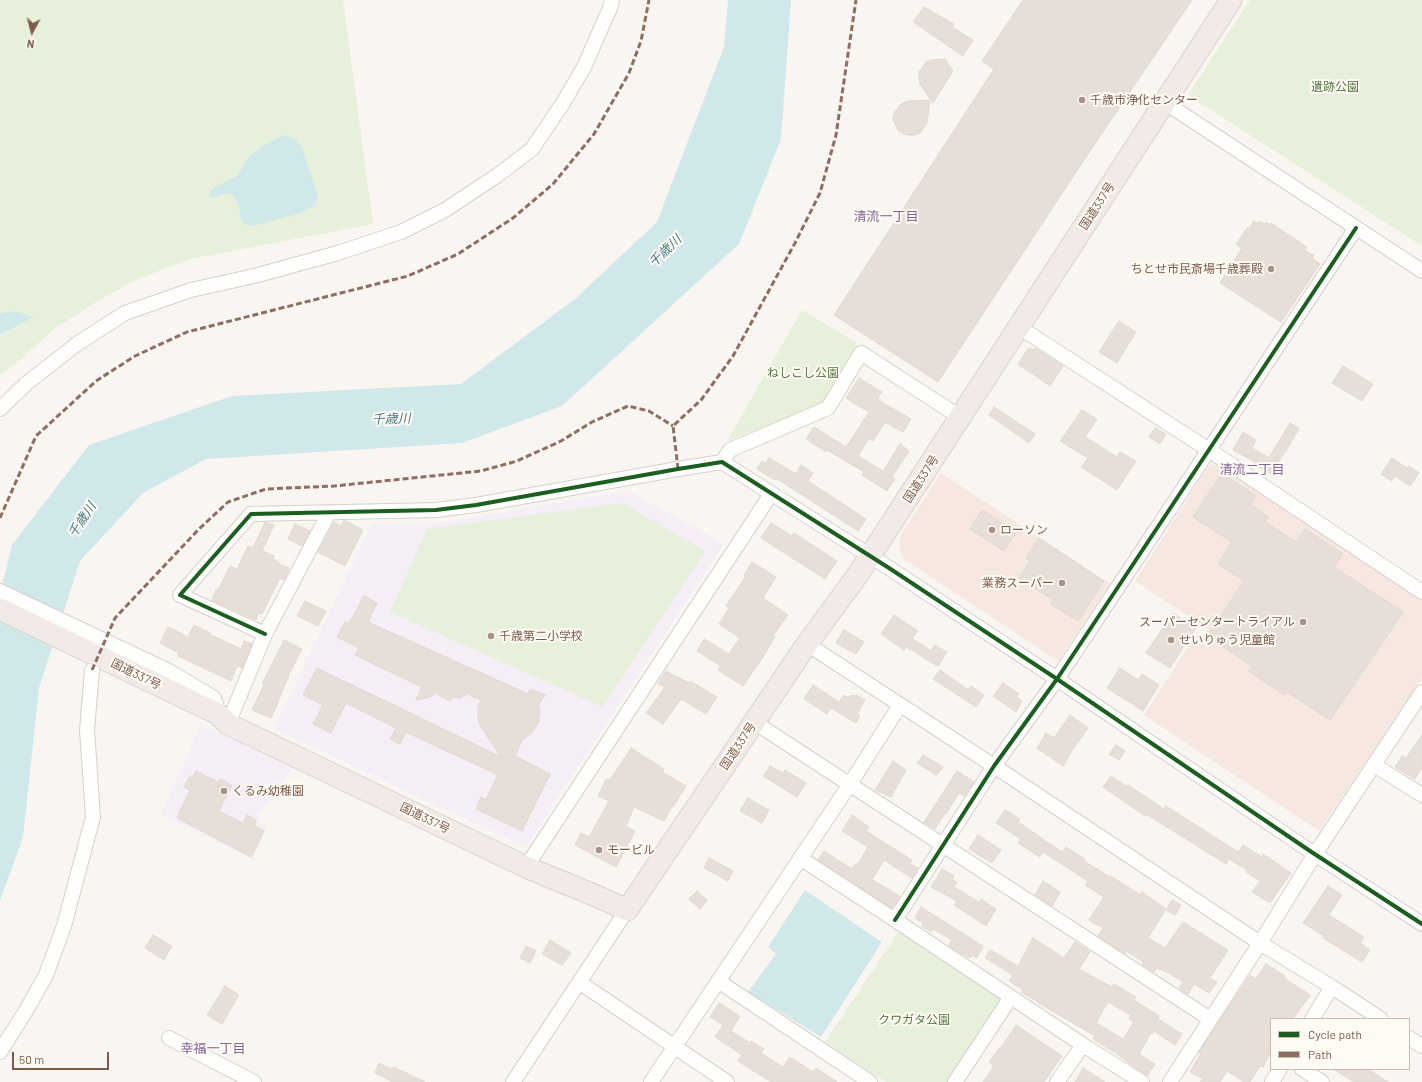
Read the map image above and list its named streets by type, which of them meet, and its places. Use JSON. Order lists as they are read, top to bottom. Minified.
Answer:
{"streets":{"highway":["国道337号"]},"districts":["清流一丁目","清流二丁目","幸福一丁目"],"water":["千歳川"],"parks":["遺跡公園","ねしこし公園","クワガタ公園"],"places":["千歳市浄化センター","ちとせ市民斎場千歳葬殿","ローソン","業務スーパー","スーパーセンタートライアル","千歳第二小学校","せいりゅう児童館","くるみ幼稚園","モービル"],"legend":["Cycle path","Path"],"scale_bar":"50 m","north":"bottom"}
